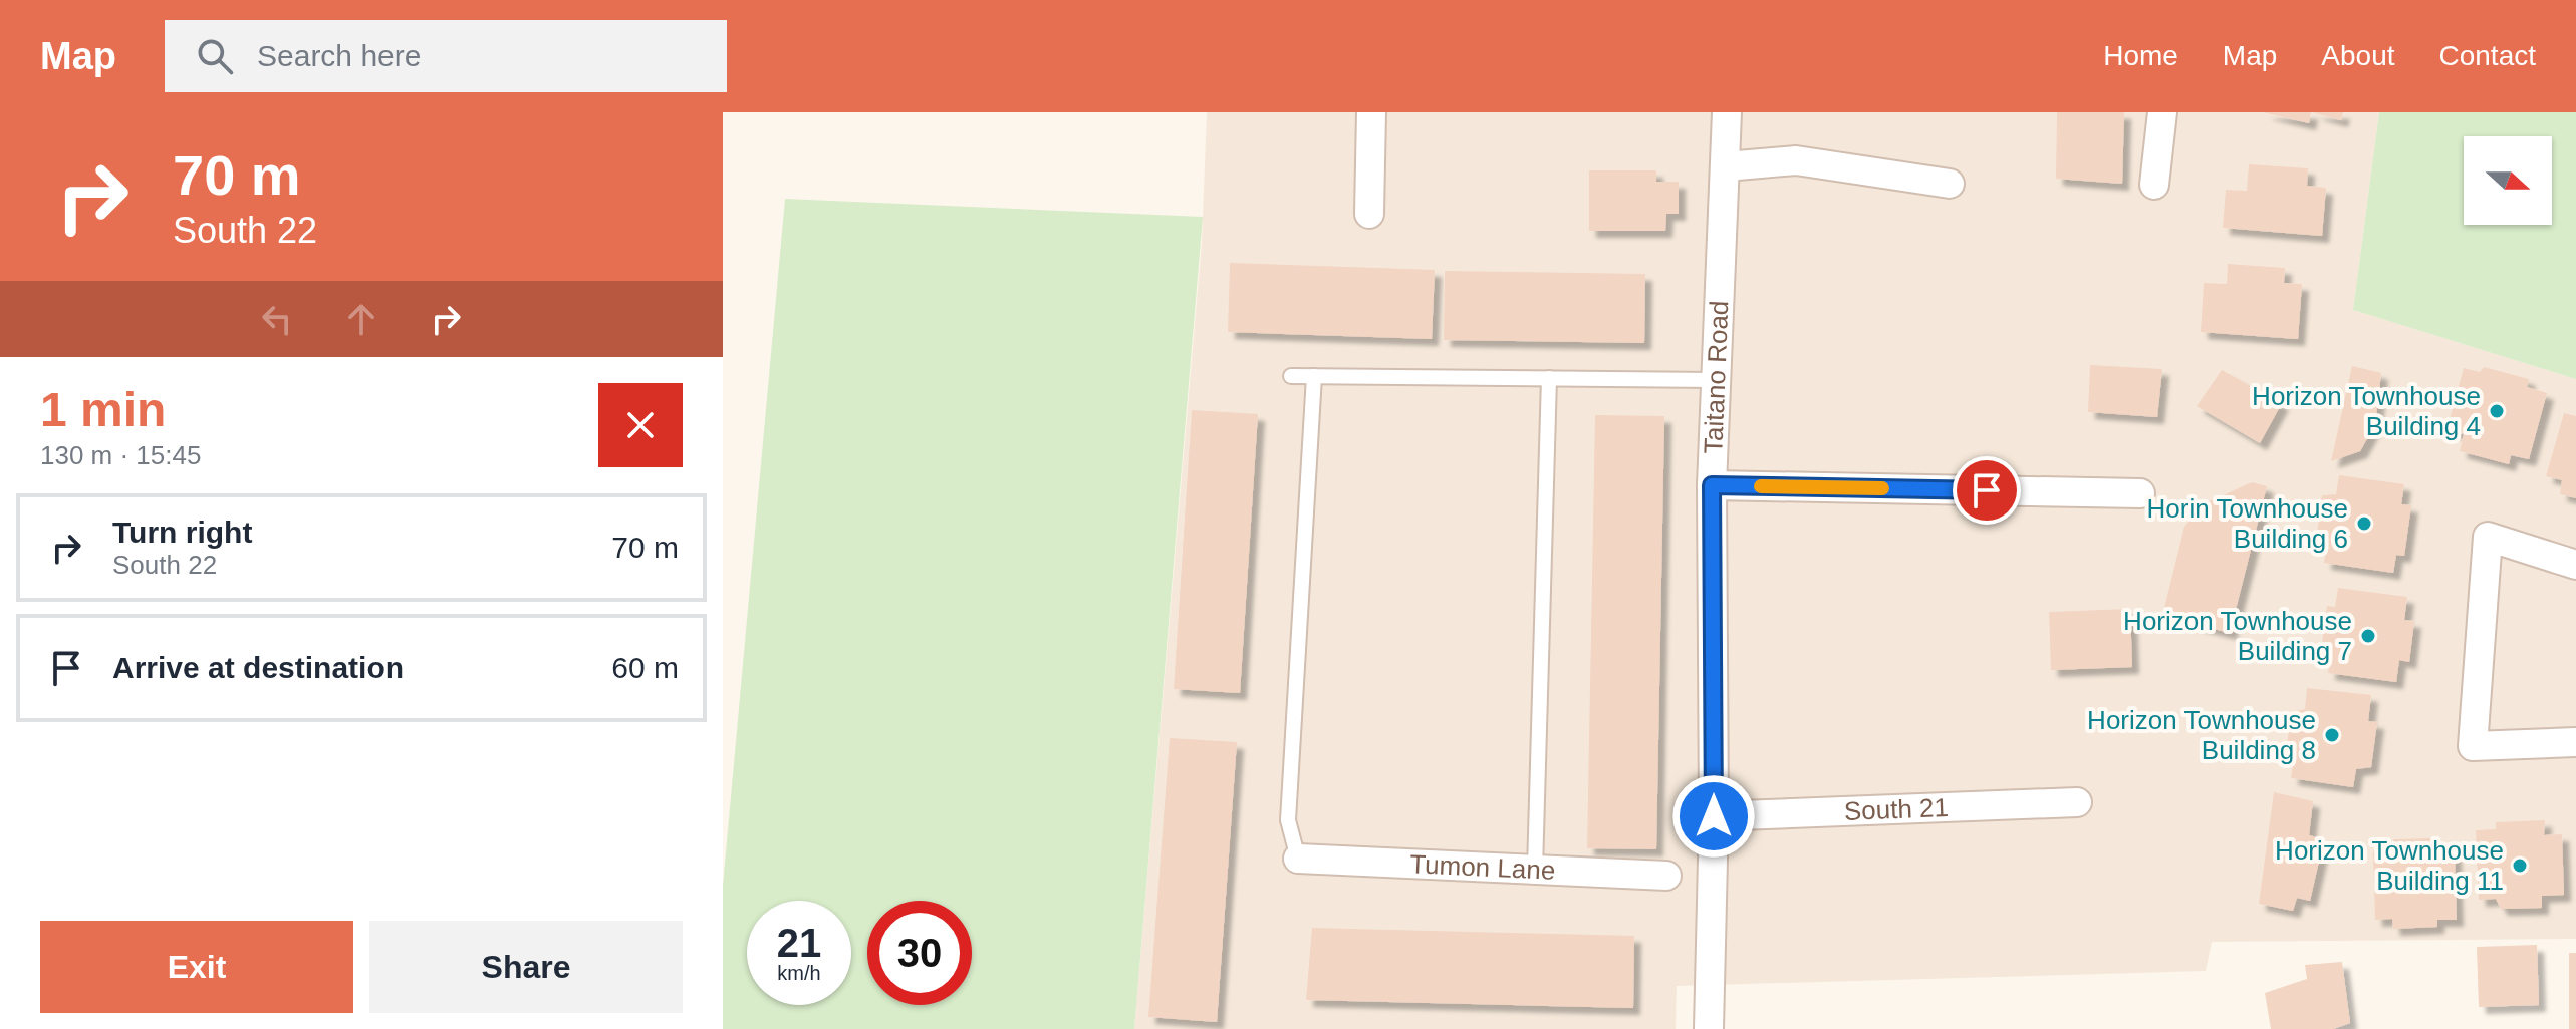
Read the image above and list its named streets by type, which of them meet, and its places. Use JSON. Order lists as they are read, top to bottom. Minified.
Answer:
{"streets":{"street":["Taitano Road","South 21","Tumon Lane"]},"crossings":[["Taitano Road","South 21"]],"places":["Horizon Townhouse Building 4","Horin Townhouse Building 6","Horizon Townhouse Building 7","Horizon Townhouse Building 8","Horizon Townhouse Building 11"],"north":"right","page":{"header":"Map","search":"Search here","nav":["Home","Map","About","Contact"],"turn":["70 m","South 22"],"heading":["1 min","130 m · 15:45"],"list":[{"name":"Turn right","note":"South 22","value":"70 m"},{"name":"Arrive at destination","value":"60 m"}],"speed":"21 km/h","limit":"30","buttons":["Exit","Share"]}}
